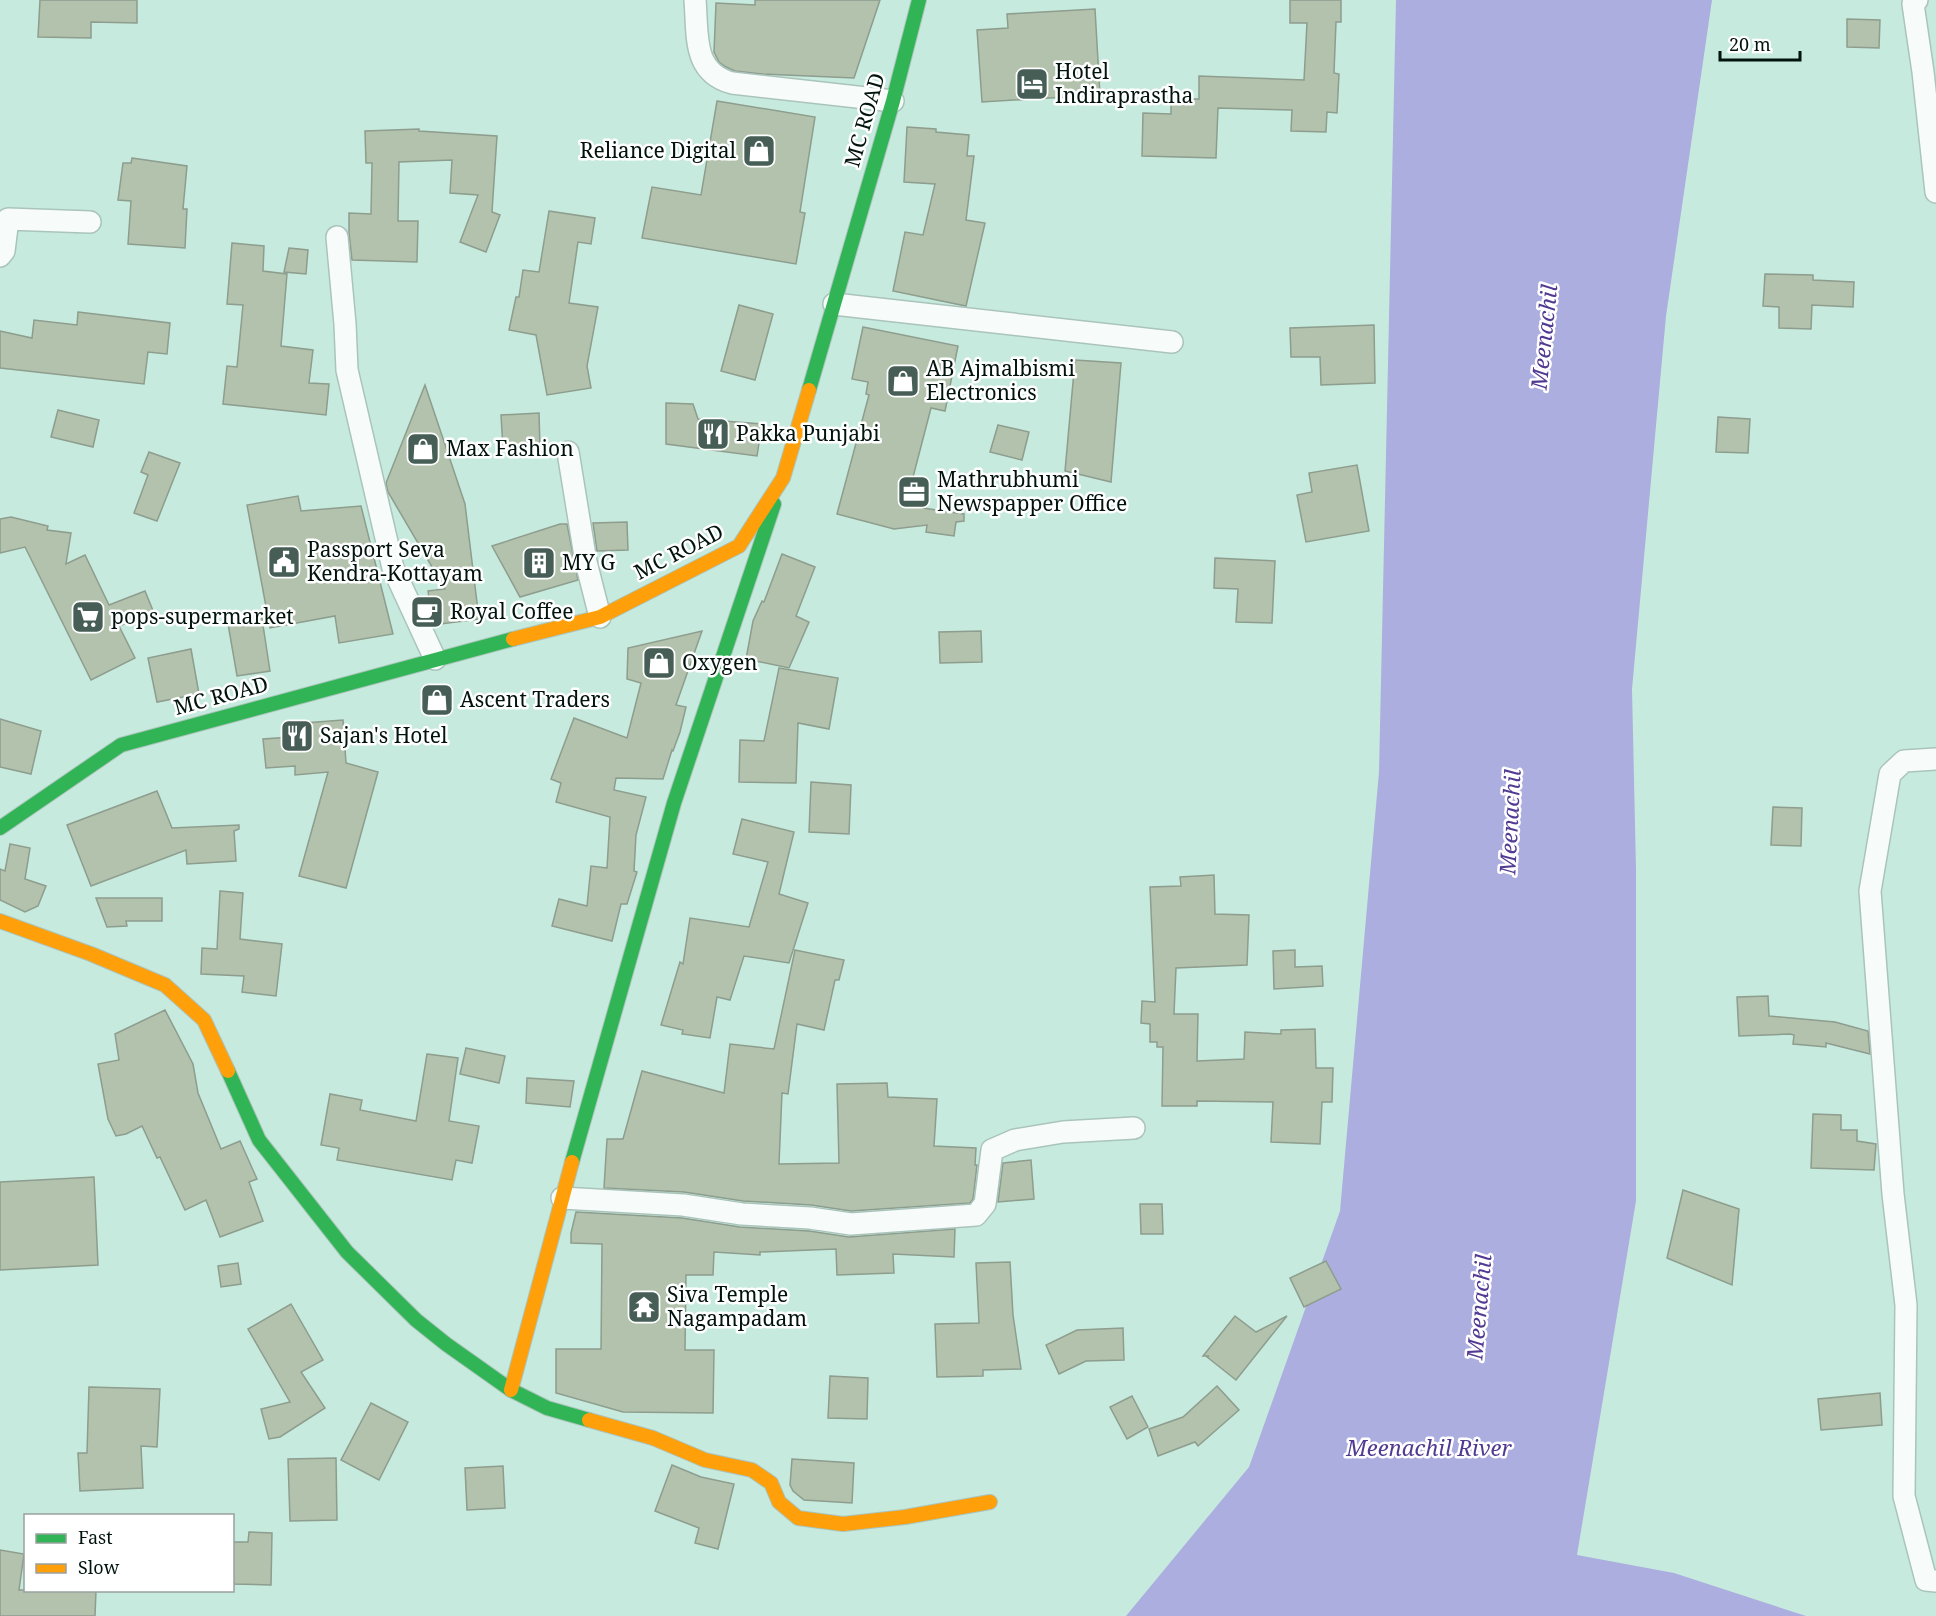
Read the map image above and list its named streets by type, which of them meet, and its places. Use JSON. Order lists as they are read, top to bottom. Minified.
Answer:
{"streets":{"street":["MC ROAD"]},"water":["Meenachil","Meenachil River"],"places":{"hotel":["Hotel Indiraprastha"],"shop":["Reliance Digital","AB Ajmalbismi Electronics","Max Fashion","Oxygen","Ascent Traders"],"restaurant":["Pakka Punjabi","Sajan's Hotel"],"office":["Mathrubhumi Newspapper Office"],"public building":["Passport Seva Kendra-Kottayam"],"building":["MY G"],"cafe":["Royal Coffee"],"supermarket":["pops-supermarket"],"temple":["Siva Temple Nagampadam"]},"legend":["Fast","Slow"],"scale_bar":"20 m"}
